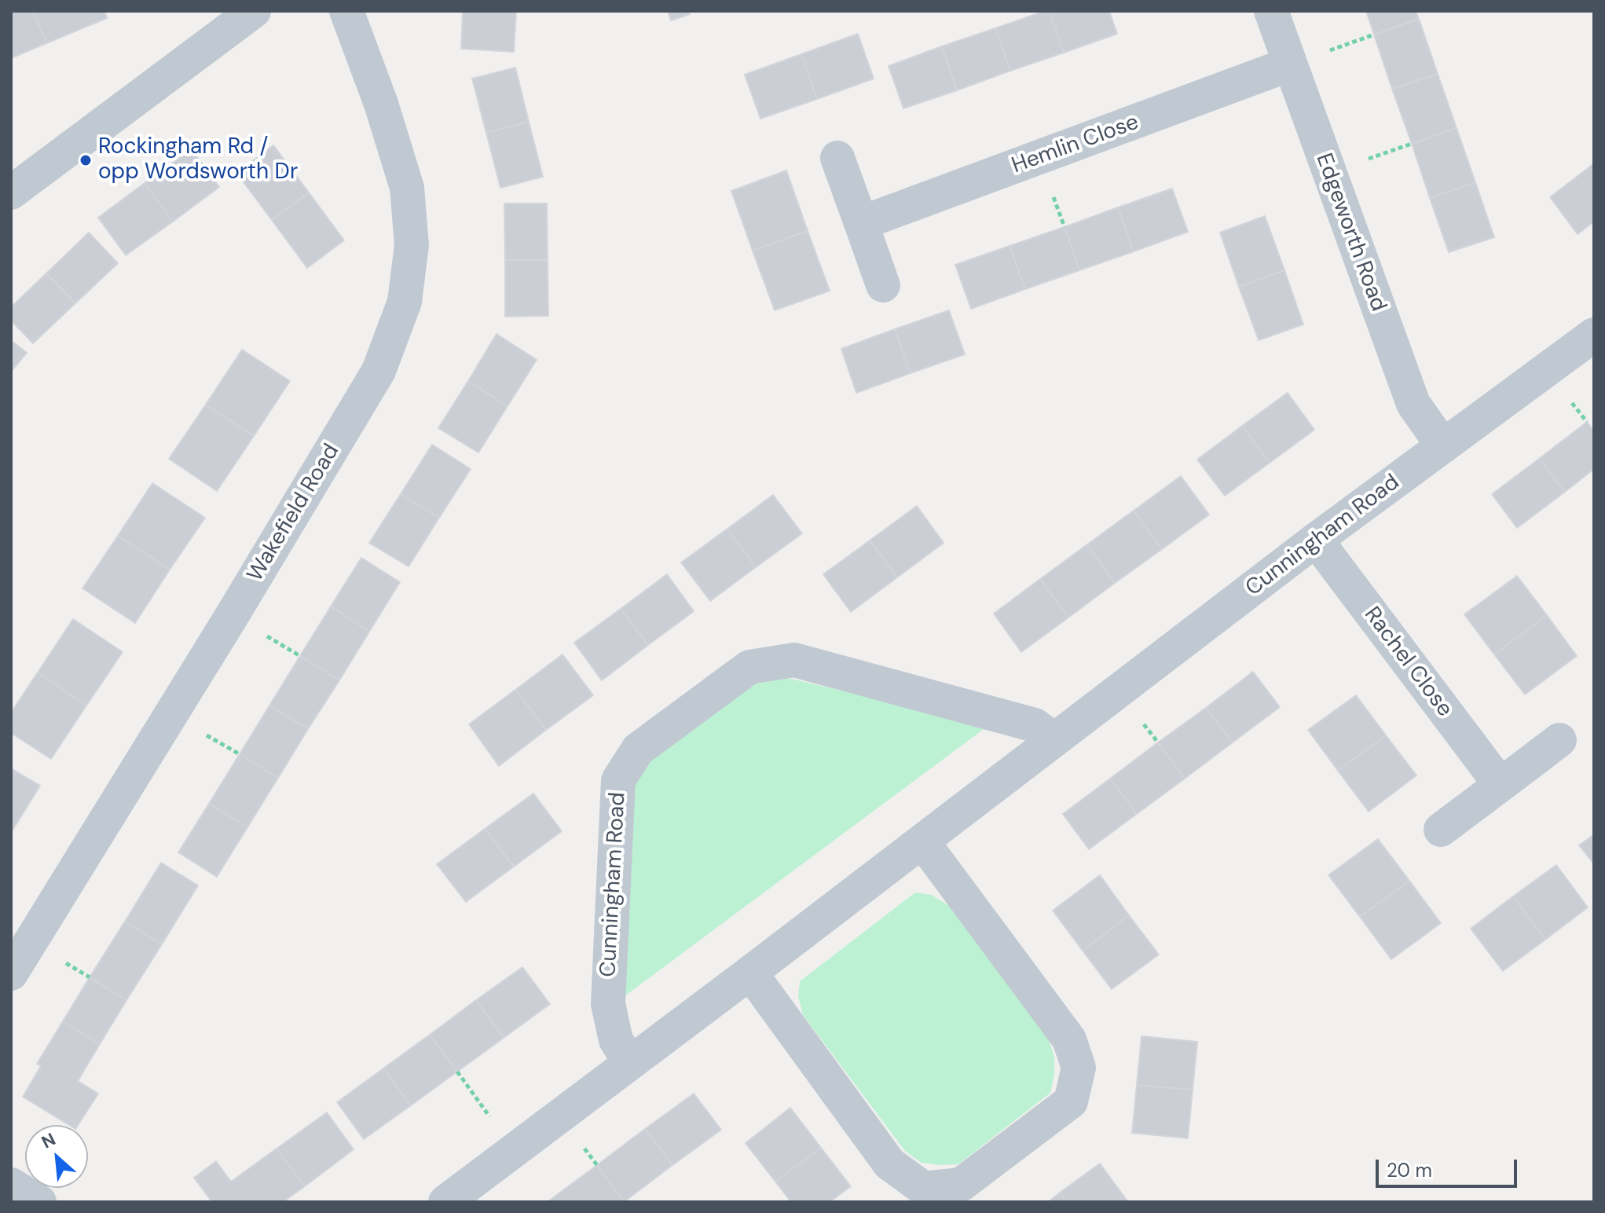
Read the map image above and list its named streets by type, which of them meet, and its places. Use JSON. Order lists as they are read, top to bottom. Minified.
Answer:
{"streets":{"street":["Hemlin Close","Edgeworth Road","Wakefield Road","Cunningham Road","Rachel Close"]},"crossings":[["Hemlin Close","Edgeworth Road"],["Edgeworth Road","Cunningham Road"],["Cunningham Road","Rachel Close"]],"places":["Rockingham Rd / opp Wordsworth Dr"],"scale_bar":"20 m","north":"top left"}
